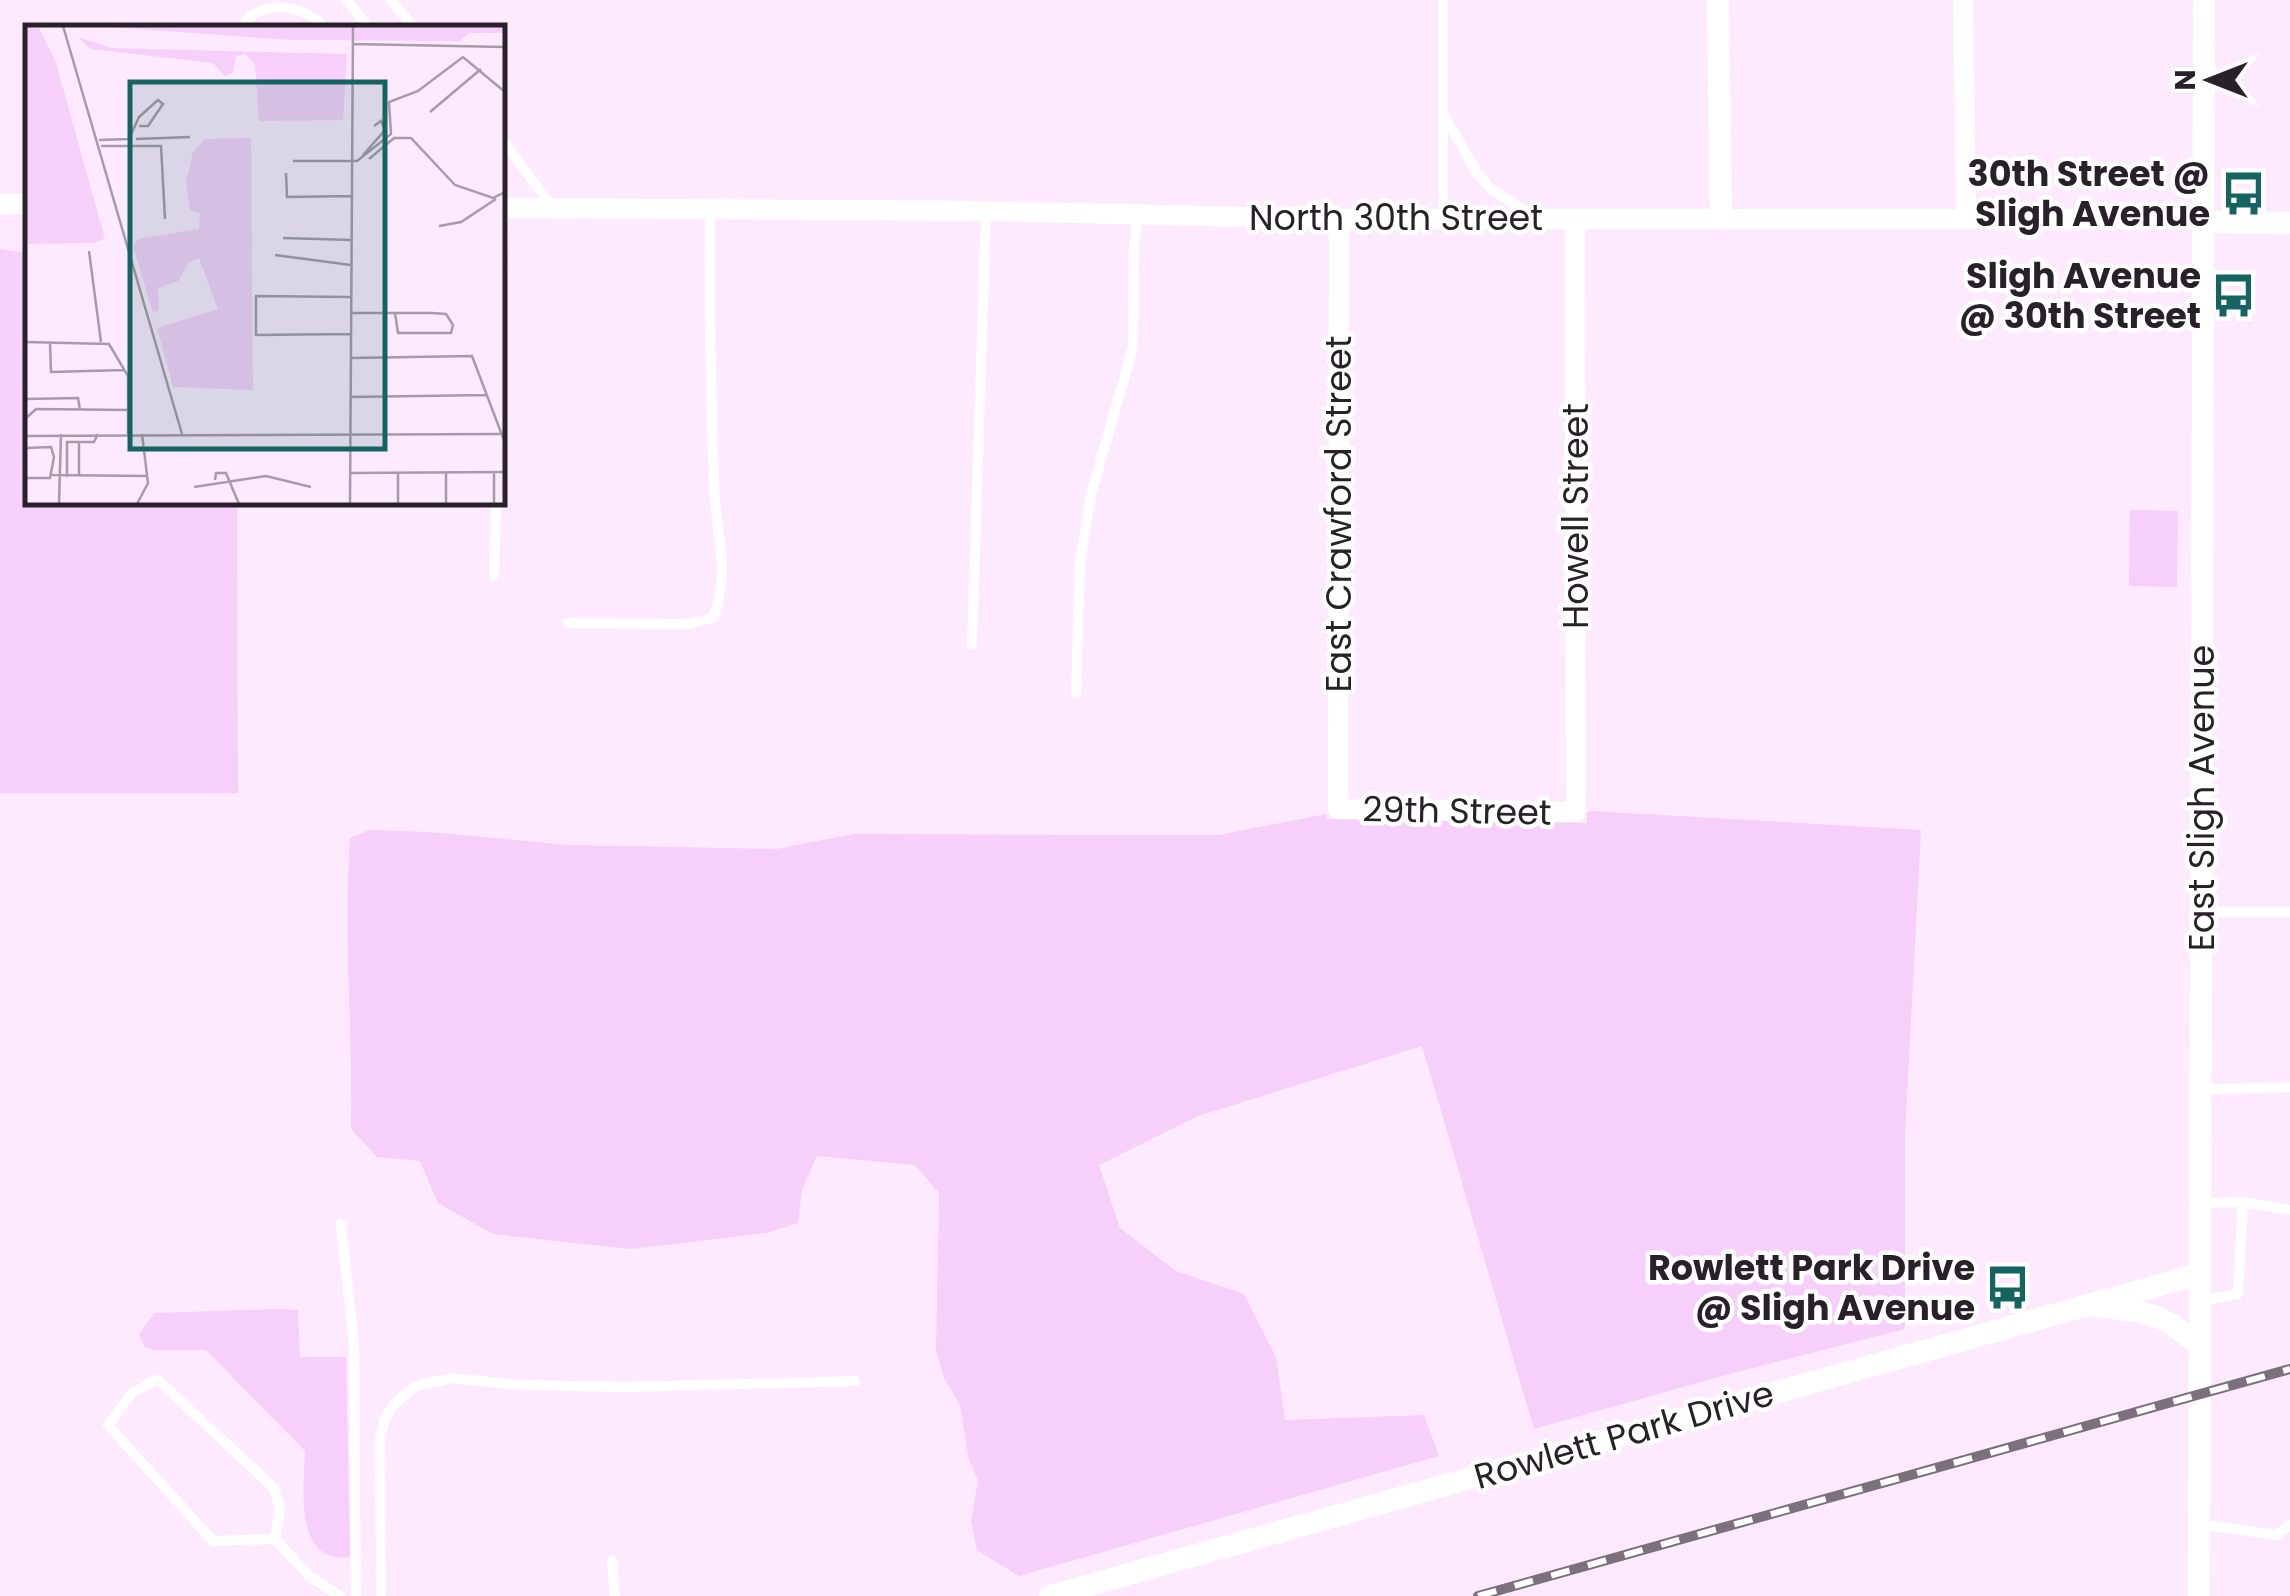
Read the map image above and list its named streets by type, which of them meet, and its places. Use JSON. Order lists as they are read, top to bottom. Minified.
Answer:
{"streets":{"street":["North 30th Street","East Crawford Street","Howell Street","East Sligh Avenue","29th Street","Rowlett Park Drive"]},"crossings":[["North 30th Street","East Crawford Street"],["North 30th Street","Howell Street"],["North 30th Street","East Sligh Avenue"],["East Crawford Street","29th Street"],["Howell Street","29th Street"],["East Sligh Avenue","Rowlett Park Drive"]],"places":{"bus stop":["30th Street @ Sligh Avenue","Sligh Avenue @ 30th Street","Rowlett Park Drive @ Sligh Avenue"]},"north":"left"}
